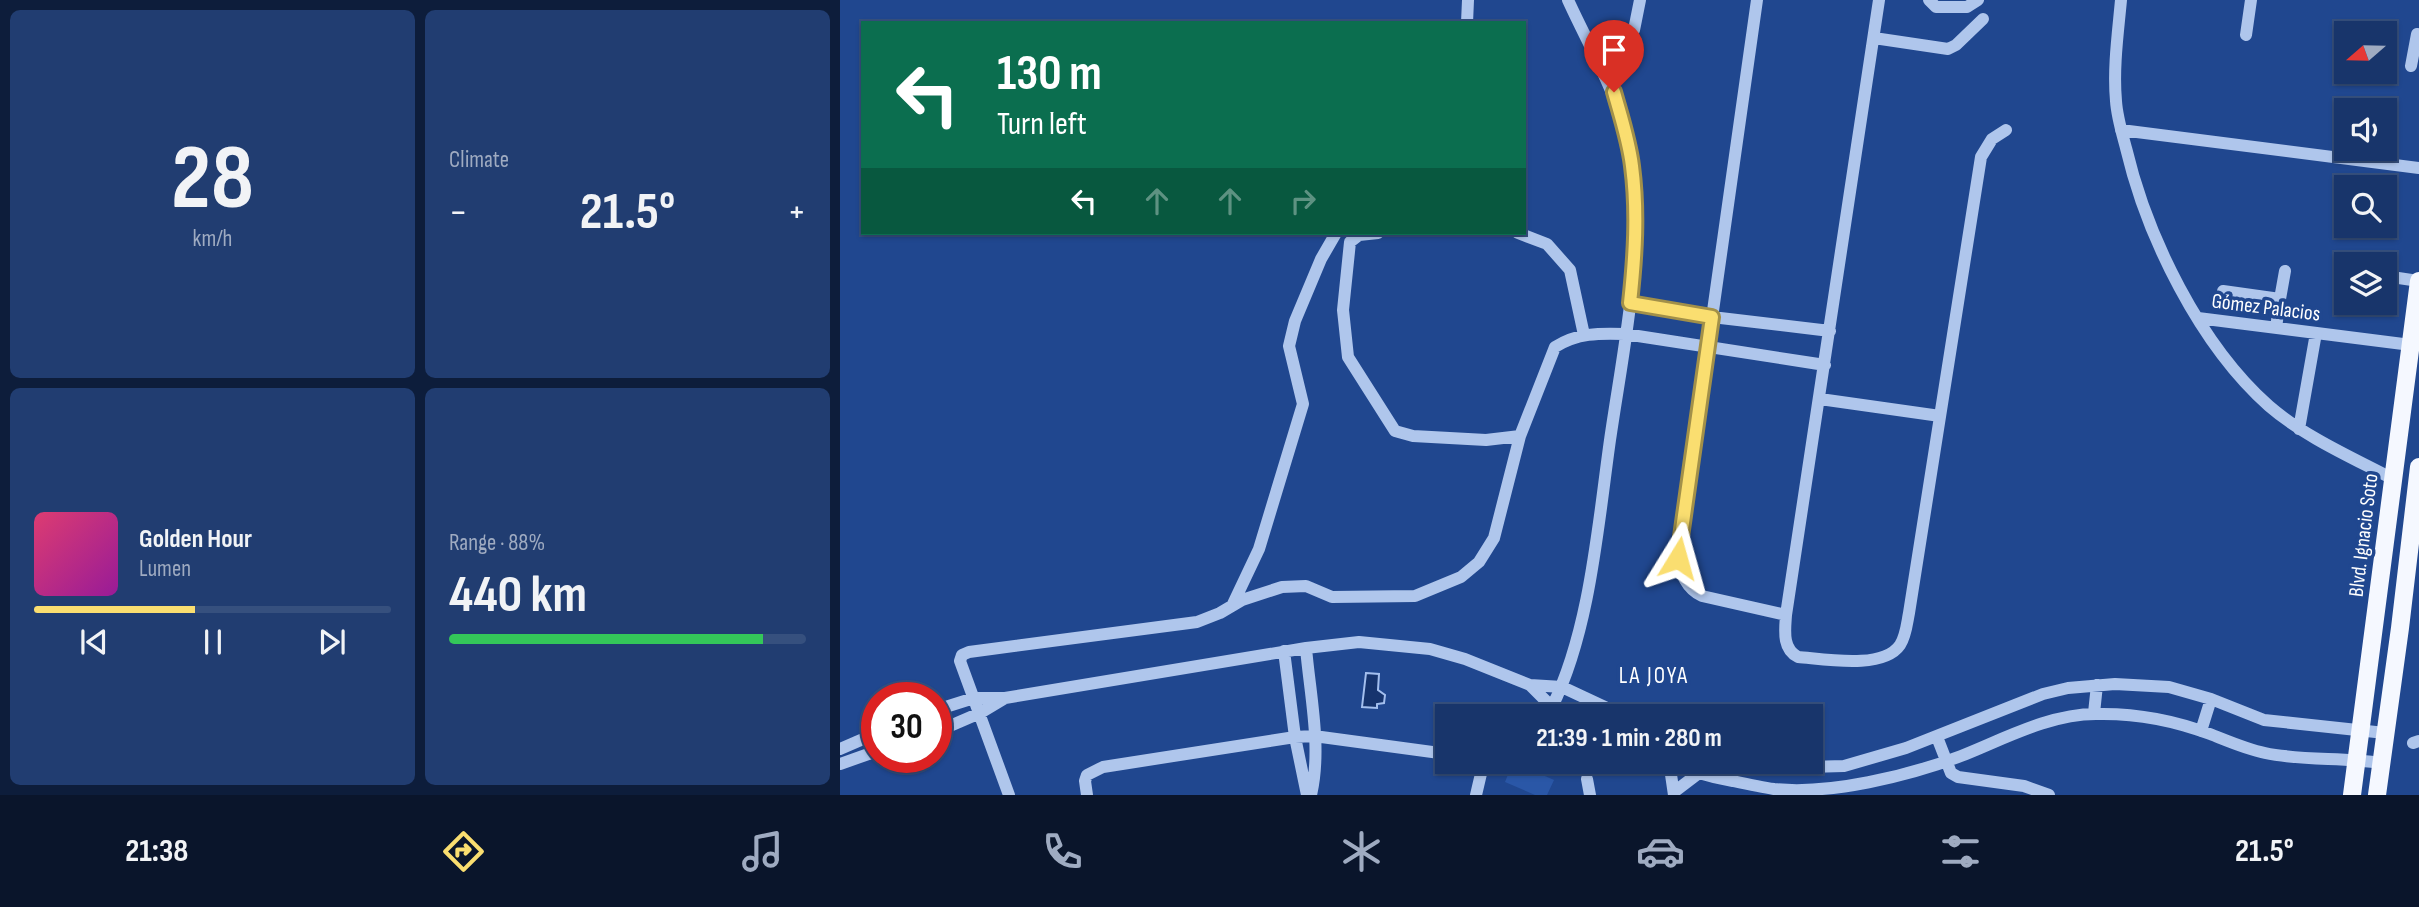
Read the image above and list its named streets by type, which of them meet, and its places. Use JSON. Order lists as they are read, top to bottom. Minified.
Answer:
{"streets":{"main road":["Blvd. Ignacio Soto"],"street":["Gómez Palacios"]},"crossings":[["Gómez Palacios","Blvd. Ignacio Soto"]],"districts":["LA JOYA"],"north":"left","page":{"tile":[["28","km/h"],"Climate",["Range · 88%","440 km"]],"turn":["130 m","Turn left"],"heat":["−","21.5°","+"],"song":["Golden Hour","Lumen"],"limit":"30","trip":"21:39 · 1 min · 280 m","tabs":["21:38","21.5°"]}}
